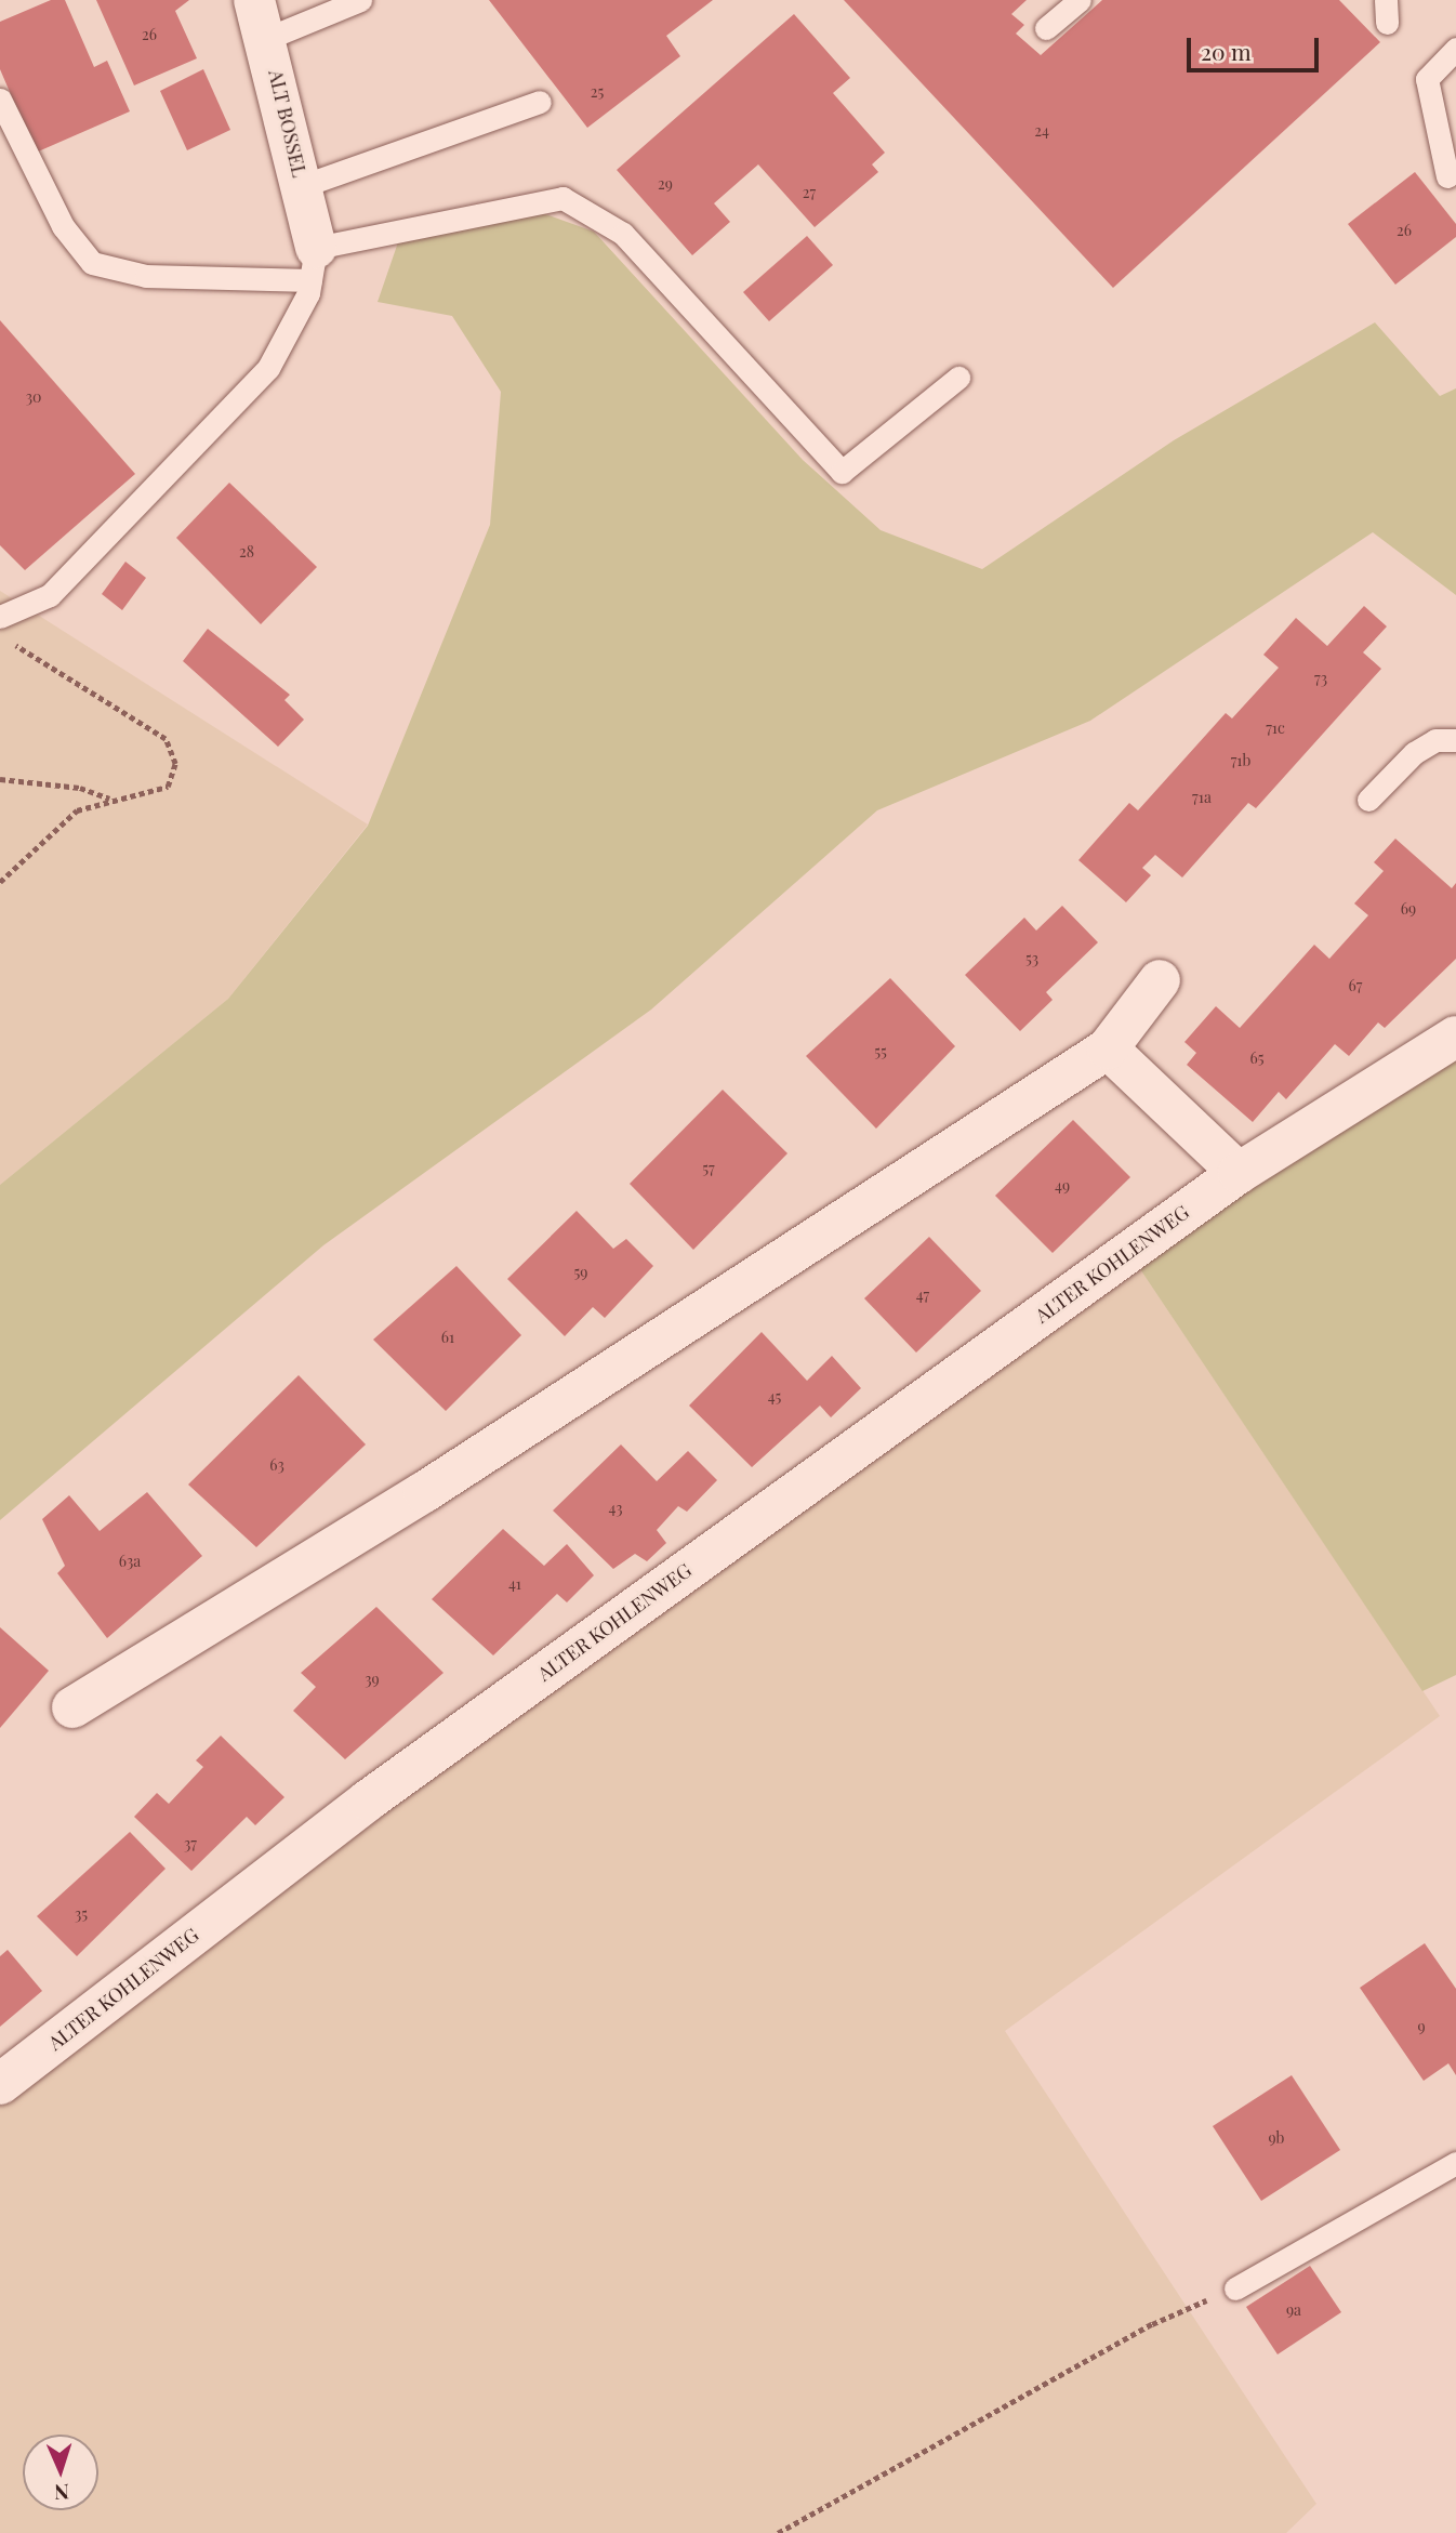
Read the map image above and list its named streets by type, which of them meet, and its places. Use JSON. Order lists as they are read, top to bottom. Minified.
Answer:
{"streets":{"street":["ALT BOSSEL","ALTER KOHLENWEG"]},"house_numbers":["26","25","24","29","27","26","30","28","73","71c","71b","71a","69","53","67","55","65","57","49","59","47","61","45","63","43","63a","41","39","37","35","9","9b","9a"],"scale_bar":"20 m","north":"bottom"}
